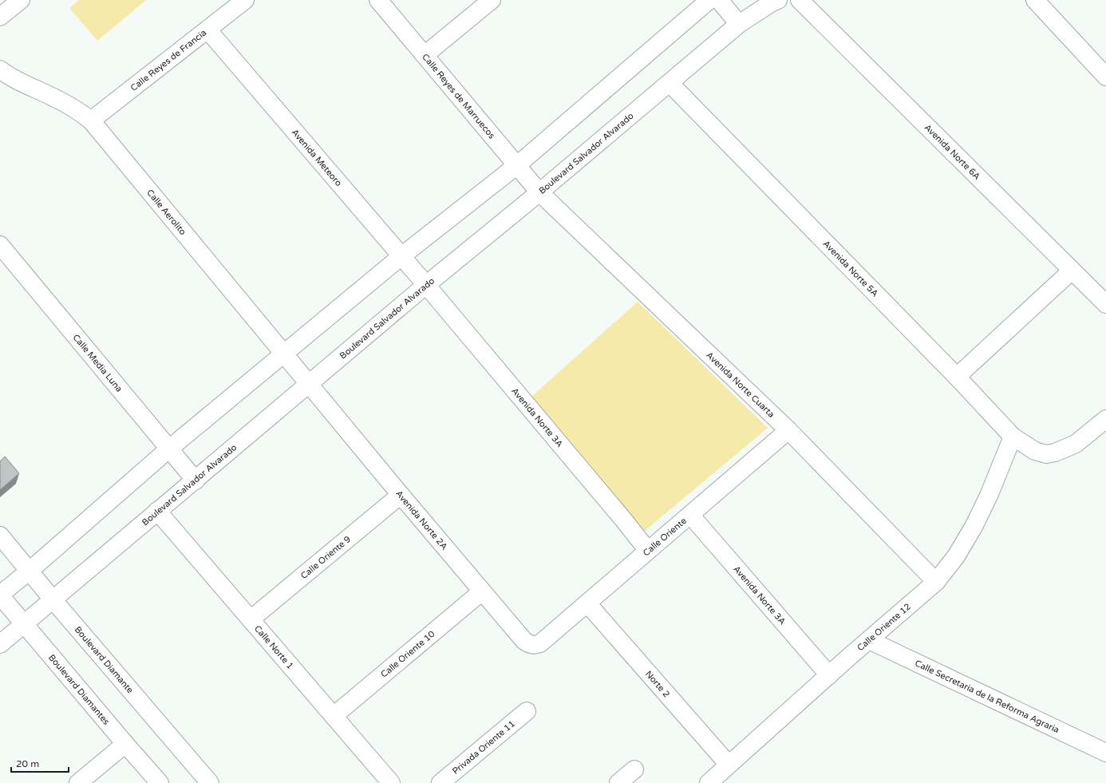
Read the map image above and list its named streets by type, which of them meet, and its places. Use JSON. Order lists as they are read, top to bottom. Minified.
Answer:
{"streets":{"street":["Calle Reyes de Francia","Calle Reyes de Marruecos","Avenida Norte 6A","Boulevard Salvador Alvarado","Avenida Meteoro","Calle Aerolito","Avenida Norte 5A","Calle Media Luna","Avenida Norte Cuarta","Avenida Norte 3A","Avenida Norte 2A","Calle Oriente","Calle Oriente 9","Calle Oriente 12","Calle Norte 1","Calle Oriente 10","Boulevard Diamante","Norte 2","Boulevard Diamantes","Calle Secretaria de la Reforma Agraria","Privada Oriente 11"]},"crossings":[["Calle Reyes de Francia","Avenida Meteoro"],["Calle Reyes de Francia","Calle Aerolito"],["Calle Reyes de Marruecos","Boulevard Salvador Alvarado"],["Calle Reyes de Marruecos","Avenida Norte Cuarta"],["Boulevard Salvador Alvarado","Avenida Meteoro"],["Boulevard Salvador Alvarado","Calle Aerolito"],["Boulevard Salvador Alvarado","Avenida Norte 5A"],["Boulevard Salvador Alvarado","Calle Media Luna"],["Boulevard Salvador Alvarado","Avenida Norte Cuarta"],["Boulevard Salvador Alvarado","Avenida Norte 3A"],["Boulevard Salvador Alvarado","Avenida Norte 2A"],["Boulevard Salvador Alvarado","Calle Norte 1"],["Boulevard Salvador Alvarado","Boulevard Diamante"],["Boulevard Salvador Alvarado","Boulevard Diamantes"],["Avenida Meteoro","Avenida Norte 3A"],["Calle Aerolito","Avenida Norte 2A"],["Avenida Norte 5A","Calle Oriente 12"],["Avenida Norte Cuarta","Calle Oriente"],["Avenida Norte Cuarta","Calle Oriente 12"],["Avenida Norte 3A","Calle Oriente"],["Avenida Norte 3A","Calle Oriente 12"],["Avenida Norte 2A","Calle Oriente"],["Avenida Norte 2A","Calle Oriente 9"],["Avenida Norte 2A","Calle Oriente 10"],["Calle Oriente","Norte 2"],["Calle Oriente 9","Calle Norte 1"],["Calle Oriente 12","Norte 2"],["Calle Oriente 12","Calle Secretaria de la Reforma Agraria"],["Calle Norte 1","Calle Oriente 10"]],"scale_bar":"20 m"}
